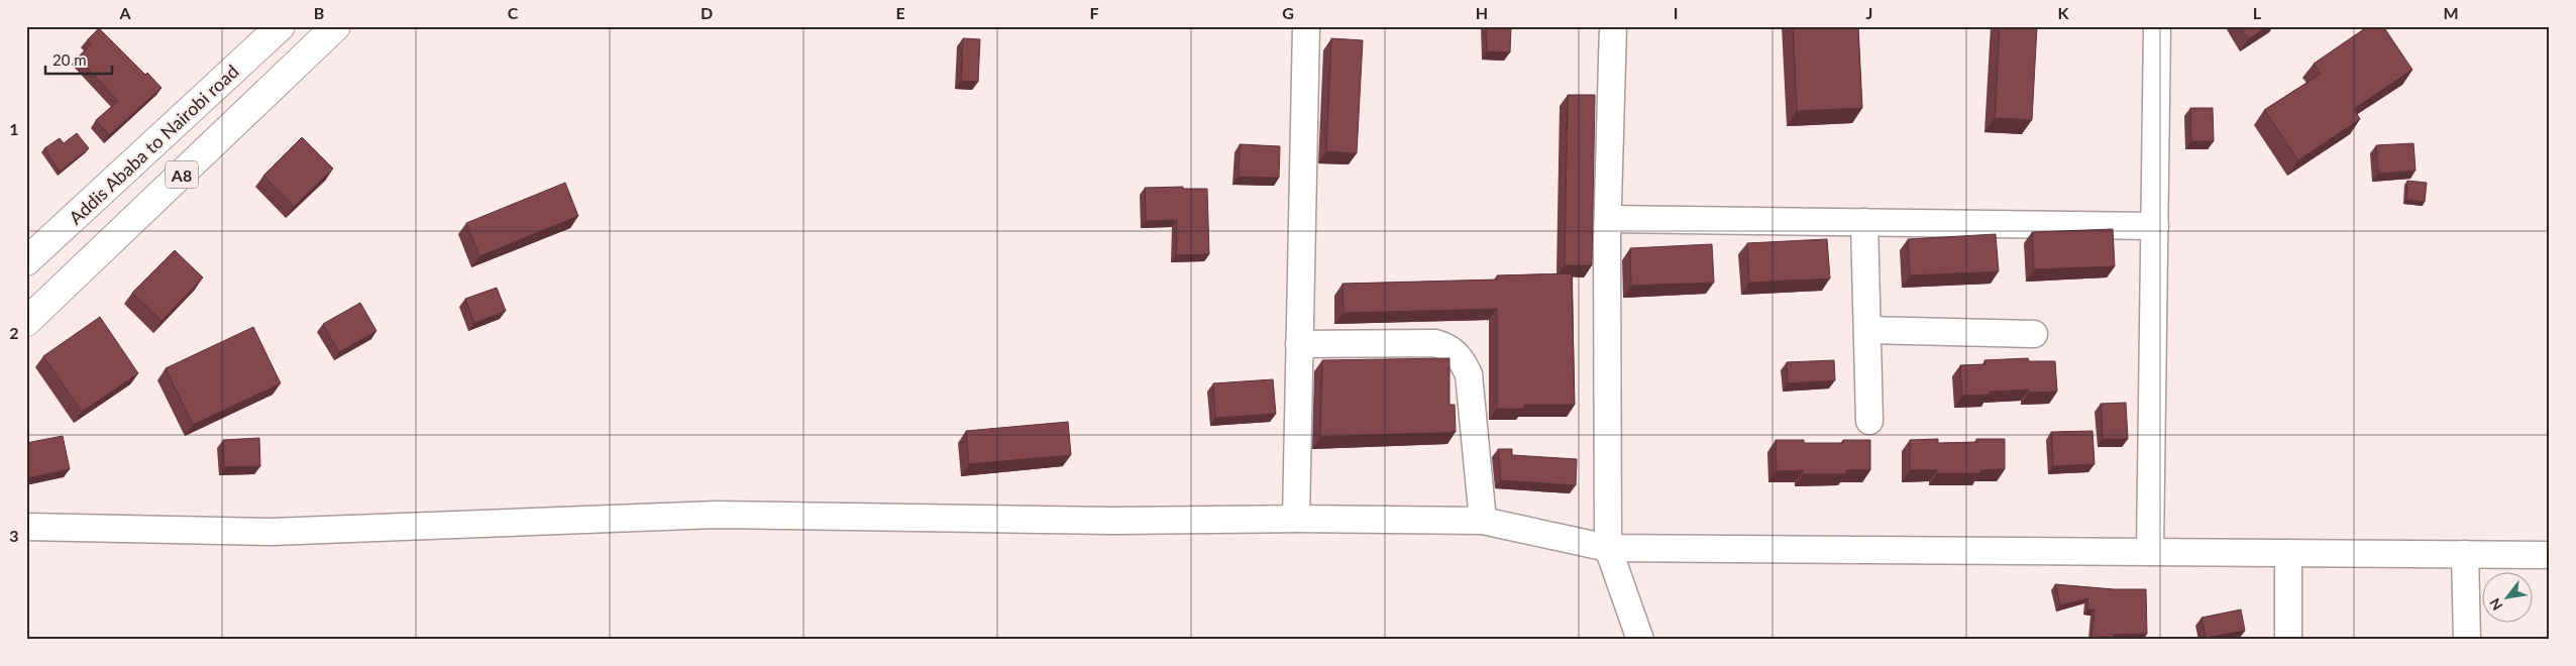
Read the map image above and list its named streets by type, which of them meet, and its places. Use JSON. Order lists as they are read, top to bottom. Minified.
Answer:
{"streets":{"highway":["Addis Ababa to Nairobi road","A8"]},"scale_bar":"20 m","north":"bottom left","grid":{"columns":["A","B","C","D","E","F","G","H","I","J","K","L","M"],"rows":["1","2","3"]}}
